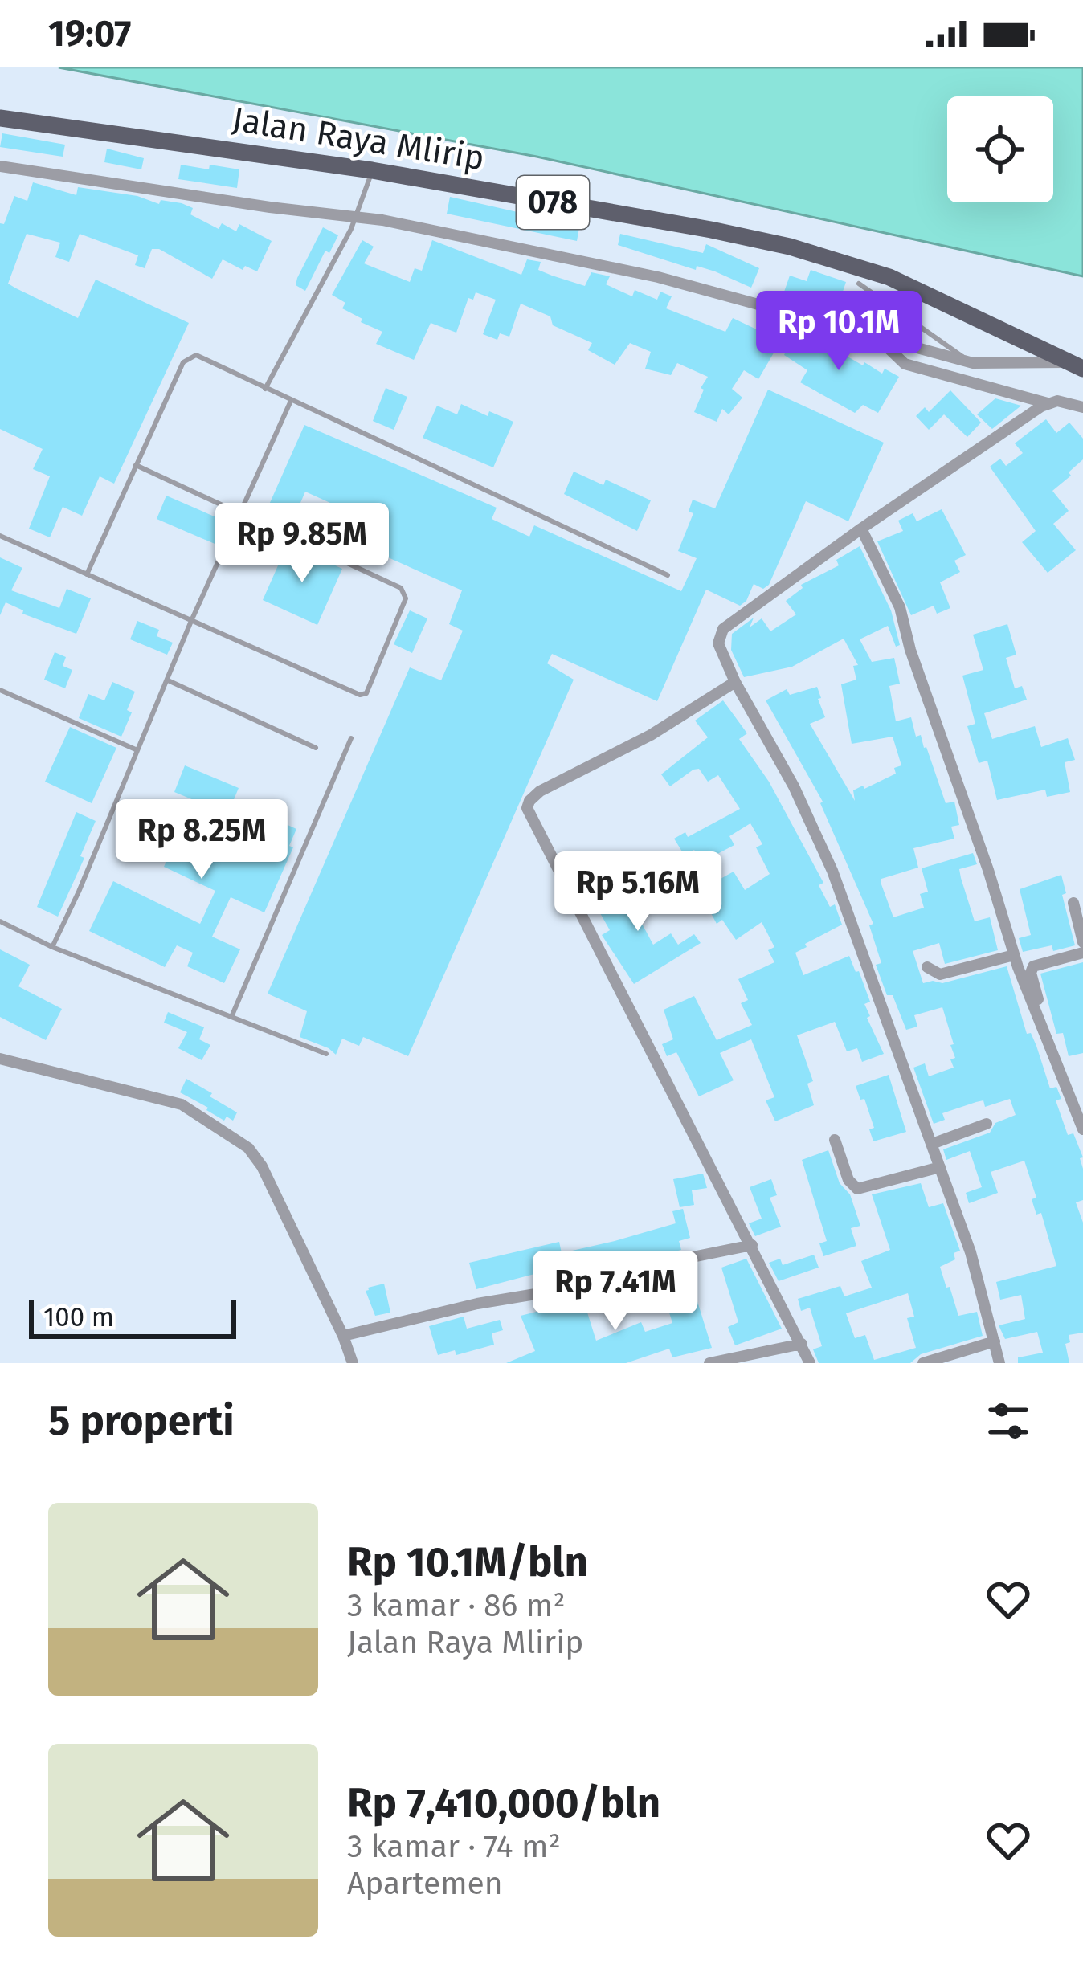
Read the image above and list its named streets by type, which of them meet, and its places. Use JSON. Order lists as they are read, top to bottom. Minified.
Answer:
{"streets":{"main road":["Jalan Raya Mlirip","078"]},"scale_bar":"100 m","page":{"status":"19:07","price":["Rp 10.1M","Rp 9.85M","Rp 8.25M","Rp 5.16M","Rp 7.41M"],"scale":"100 m","heading":"5 properti","list":[{"name":"Rp 10.1M/bln","note":"3 kamar · 86 m² · Jalan Raya Mlirip"},{"name":"Rp 7,410,000/bln","note":"3 kamar · 74 m² · Apartemen"}]}}
